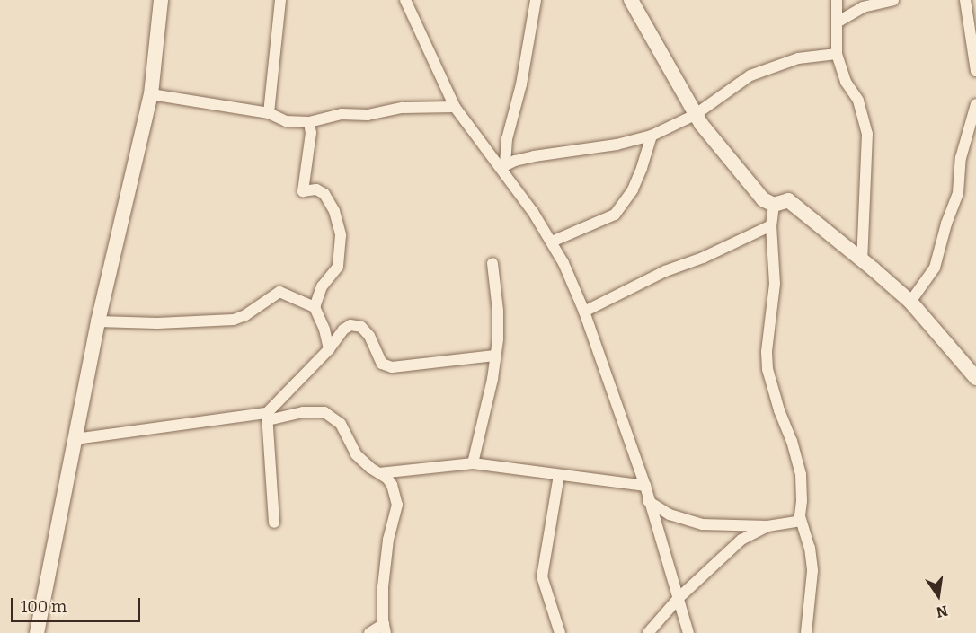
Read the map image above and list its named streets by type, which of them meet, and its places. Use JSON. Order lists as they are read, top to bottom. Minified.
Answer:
{"scale_bar":"100 m","north":"bottom"}
